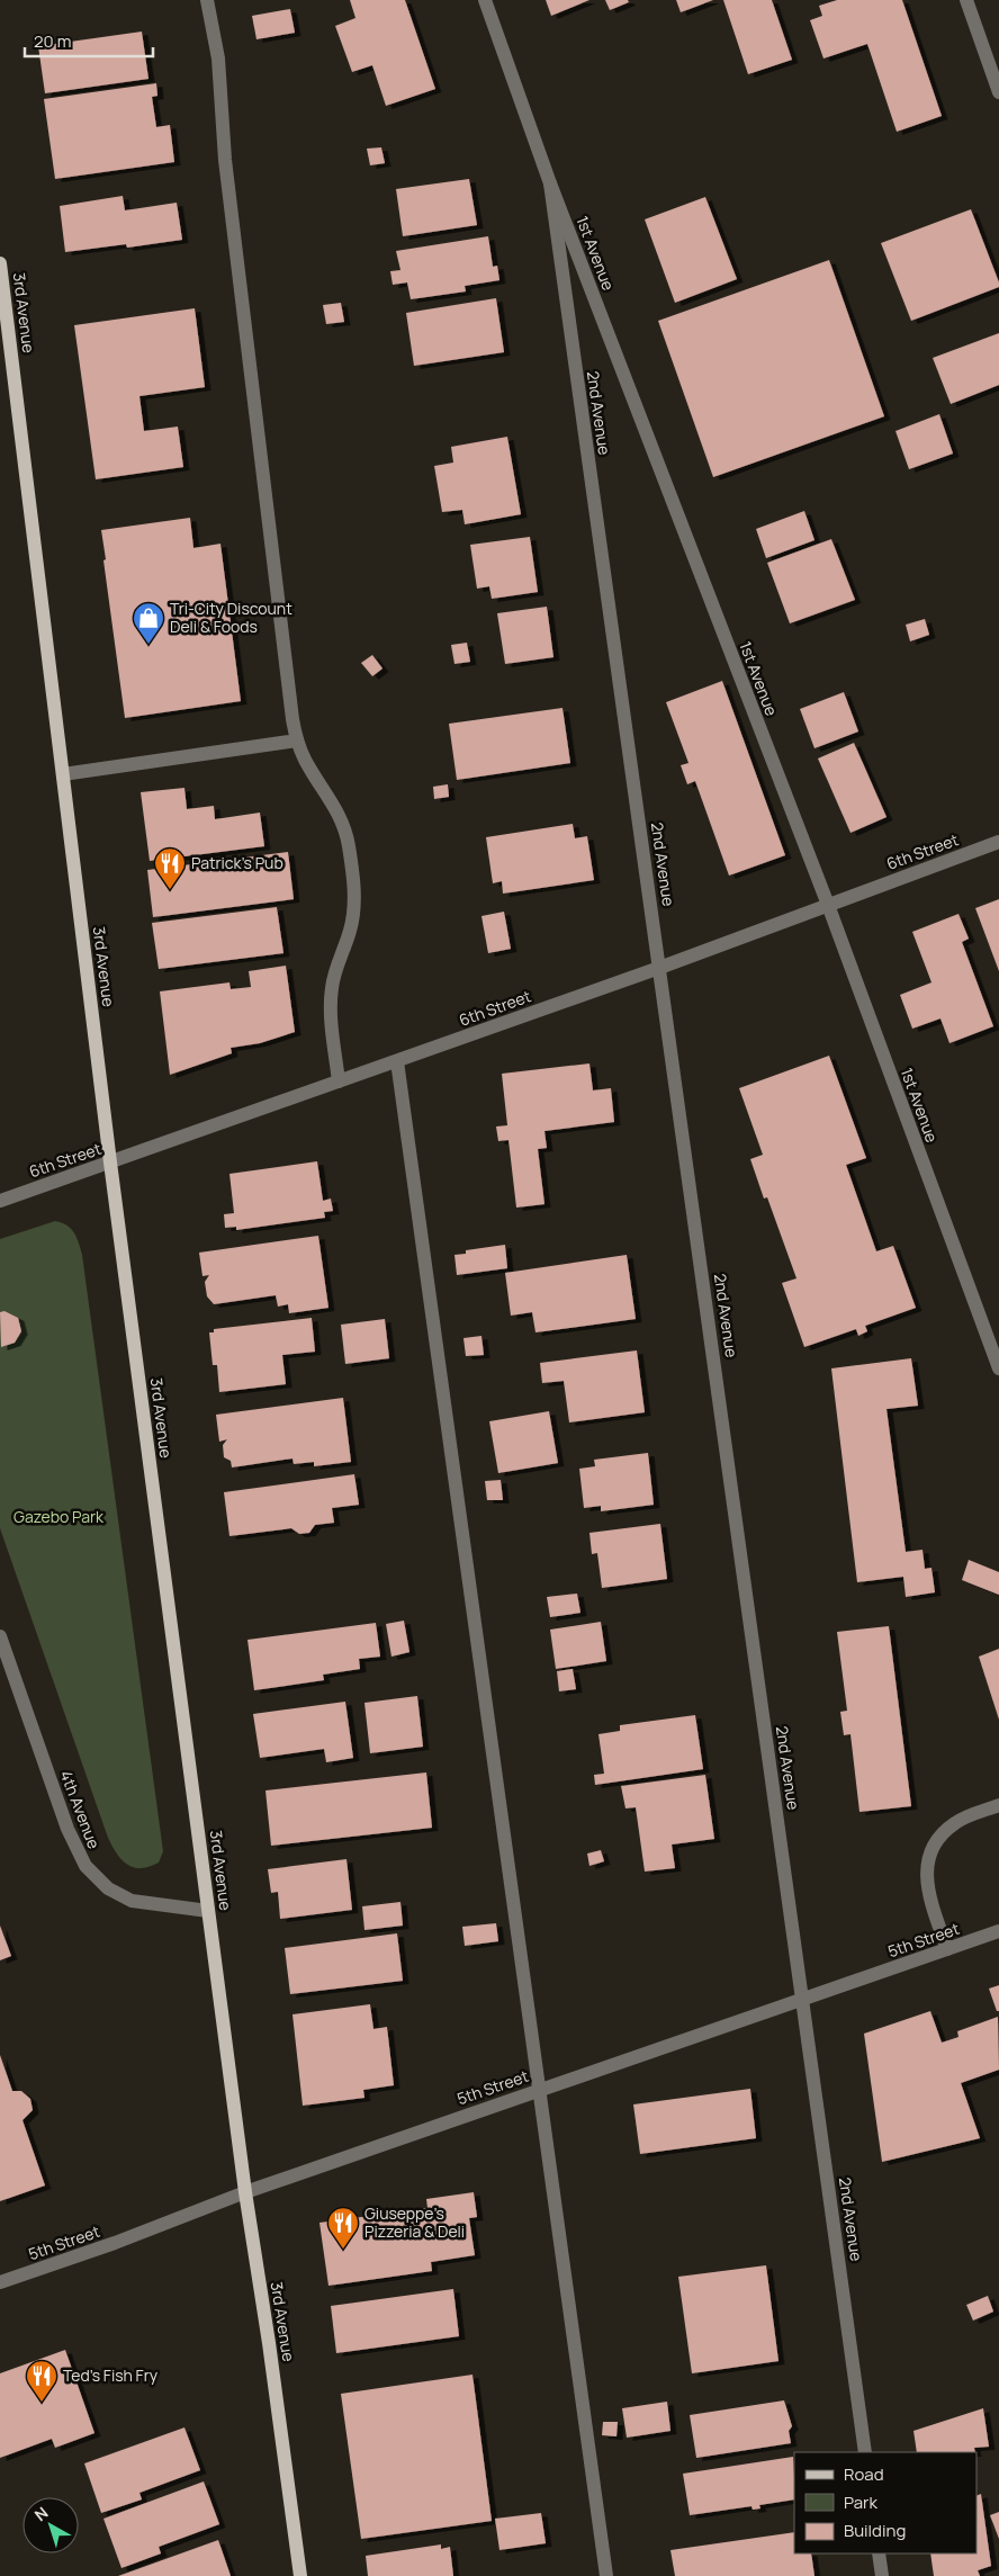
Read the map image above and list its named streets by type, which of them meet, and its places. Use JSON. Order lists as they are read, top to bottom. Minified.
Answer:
{"streets":{"main road":["3rd Avenue"],"street":["1st Avenue","2nd Avenue","6th Street","4th Avenue","5th Street"]},"crossings":[["1st Avenue","2nd Avenue"],["1st Avenue","6th Street"],["3rd Avenue","6th Street"],["3rd Avenue","4th Avenue"],["3rd Avenue","5th Street"],["2nd Avenue","6th Street"],["2nd Avenue","5th Street"]],"parks":["Gazebo Park"],"places":{"shop":["Tri-City Discount Deli & Foods"],"restaurant":["Patrick's Pub","Giuseppe’s Pizzeria & Deli","Ted's Fish Fry"]},"legend":["Road","Park","Building"],"scale_bar":"20 m","north":"top left"}
